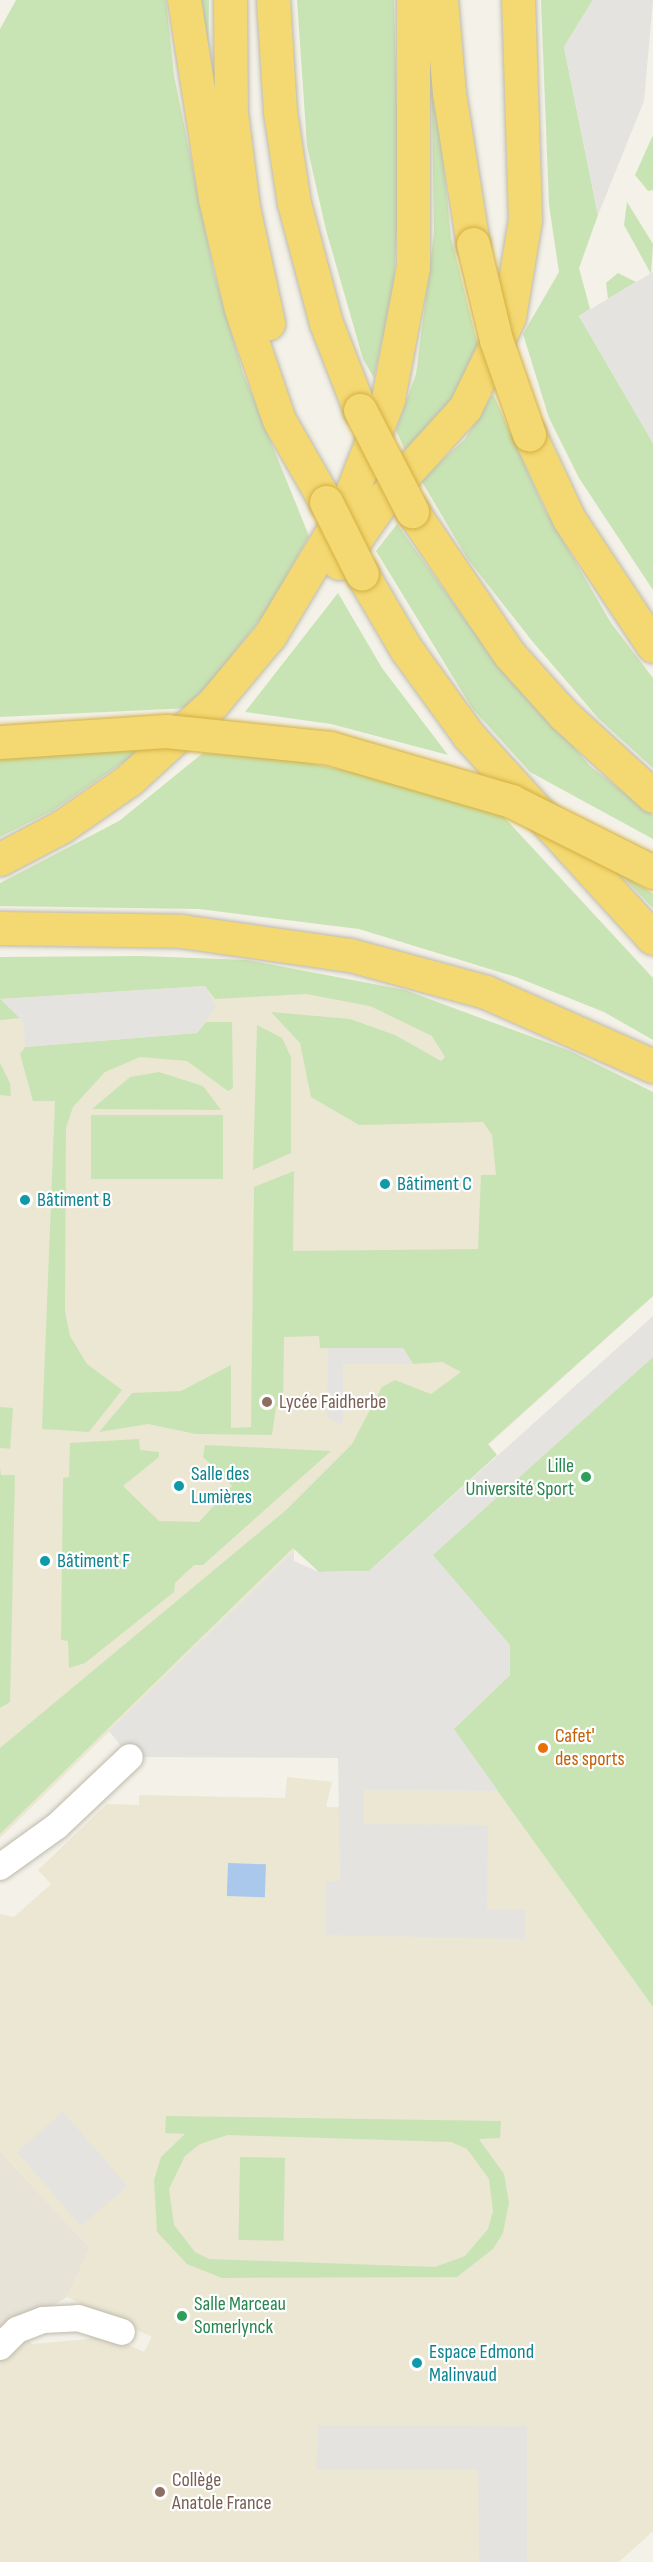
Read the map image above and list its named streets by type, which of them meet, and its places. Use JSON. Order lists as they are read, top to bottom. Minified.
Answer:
{"places":["Bâtiment C","Bâtiment B","Lycée Faidherbe","Lille Université Sport","Salle des Lumières","Bâtiment F","Cafet' des sports","Salle Marceau Somerlynck","Espace Edmond Malinvaud","Collège Anatole France"]}
